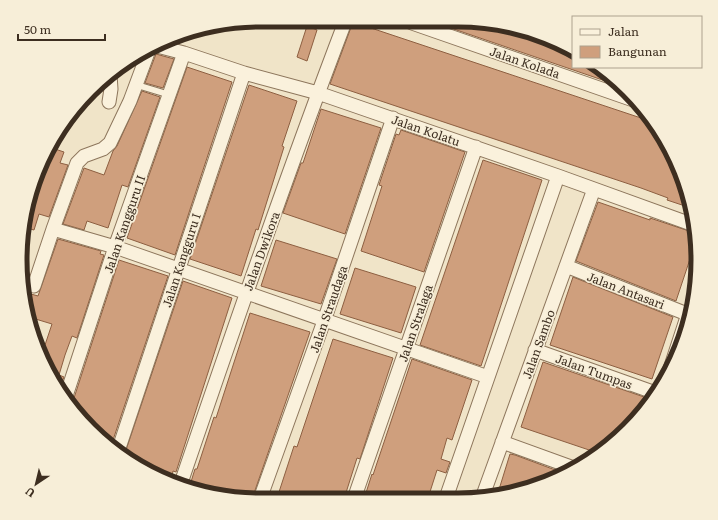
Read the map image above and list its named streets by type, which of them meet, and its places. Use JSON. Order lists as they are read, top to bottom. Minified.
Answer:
{"streets":{"street":["Jalan Kolada","Jalan Kolatu","Jalan Kangguru II","Jalan Dwikora","Jalan Kangguru I","Jalan Antasari","Jalan Straudaga","Jalan Stralaga","Jalan Sambo","Jalan Tumpas"]},"crossings":[["Jalan Kolatu","Jalan Kangguru II"],["Jalan Kolatu","Jalan Dwikora"],["Jalan Kolatu","Jalan Kangguru I"],["Jalan Kolatu","Jalan Straudaga"],["Jalan Kolatu","Jalan Stralaga"],["Jalan Kolatu","Jalan Sambo"],["Jalan Antasari","Jalan Sambo"],["Jalan Sambo","Jalan Tumpas"]],"legend":["Jalan","Bangunan"],"scale_bar":"50 m","north":"bottom left"}
